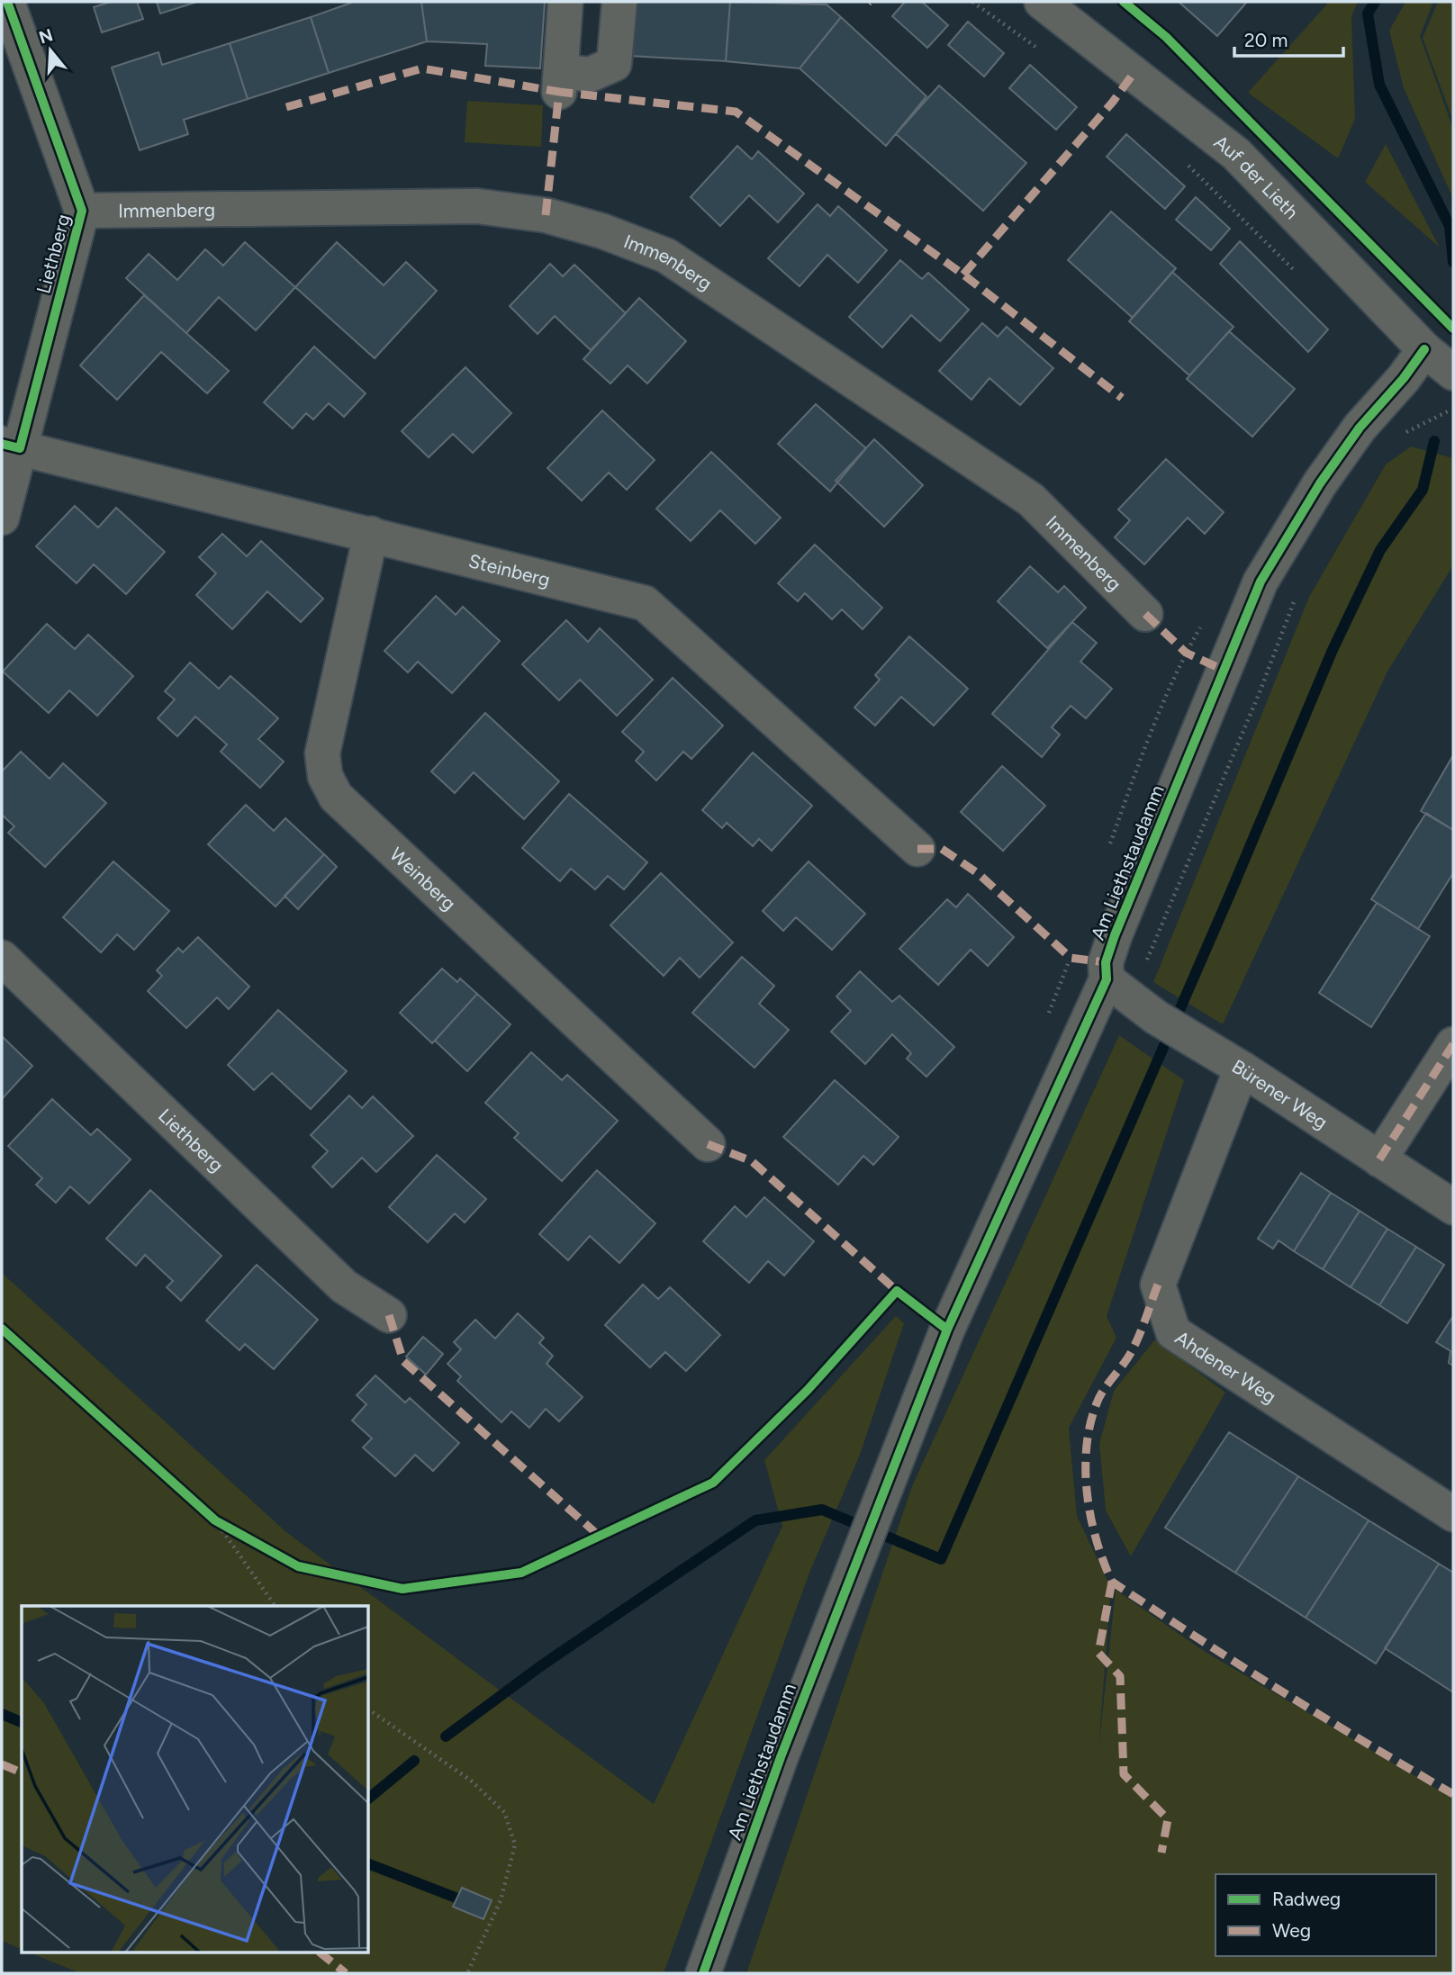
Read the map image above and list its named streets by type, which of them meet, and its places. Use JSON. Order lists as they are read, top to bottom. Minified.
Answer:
{"streets":{"street":["Auf der Lieth","Immenberg","Liethberg","Steinberg","Am Liethstaudamm","Weinberg","Bürener Weg","Ahdener Weg"]},"crossings":[["Auf der Lieth","Am Liethstaudamm"],["Immenberg","Liethberg"],["Liethberg","Steinberg"],["Steinberg","Weinberg"],["Am Liethstaudamm","Bürener Weg"],["Bürener Weg","Ahdener Weg"]],"legend":["Radweg","Weg"],"scale_bar":"20 m","north":"top"}
